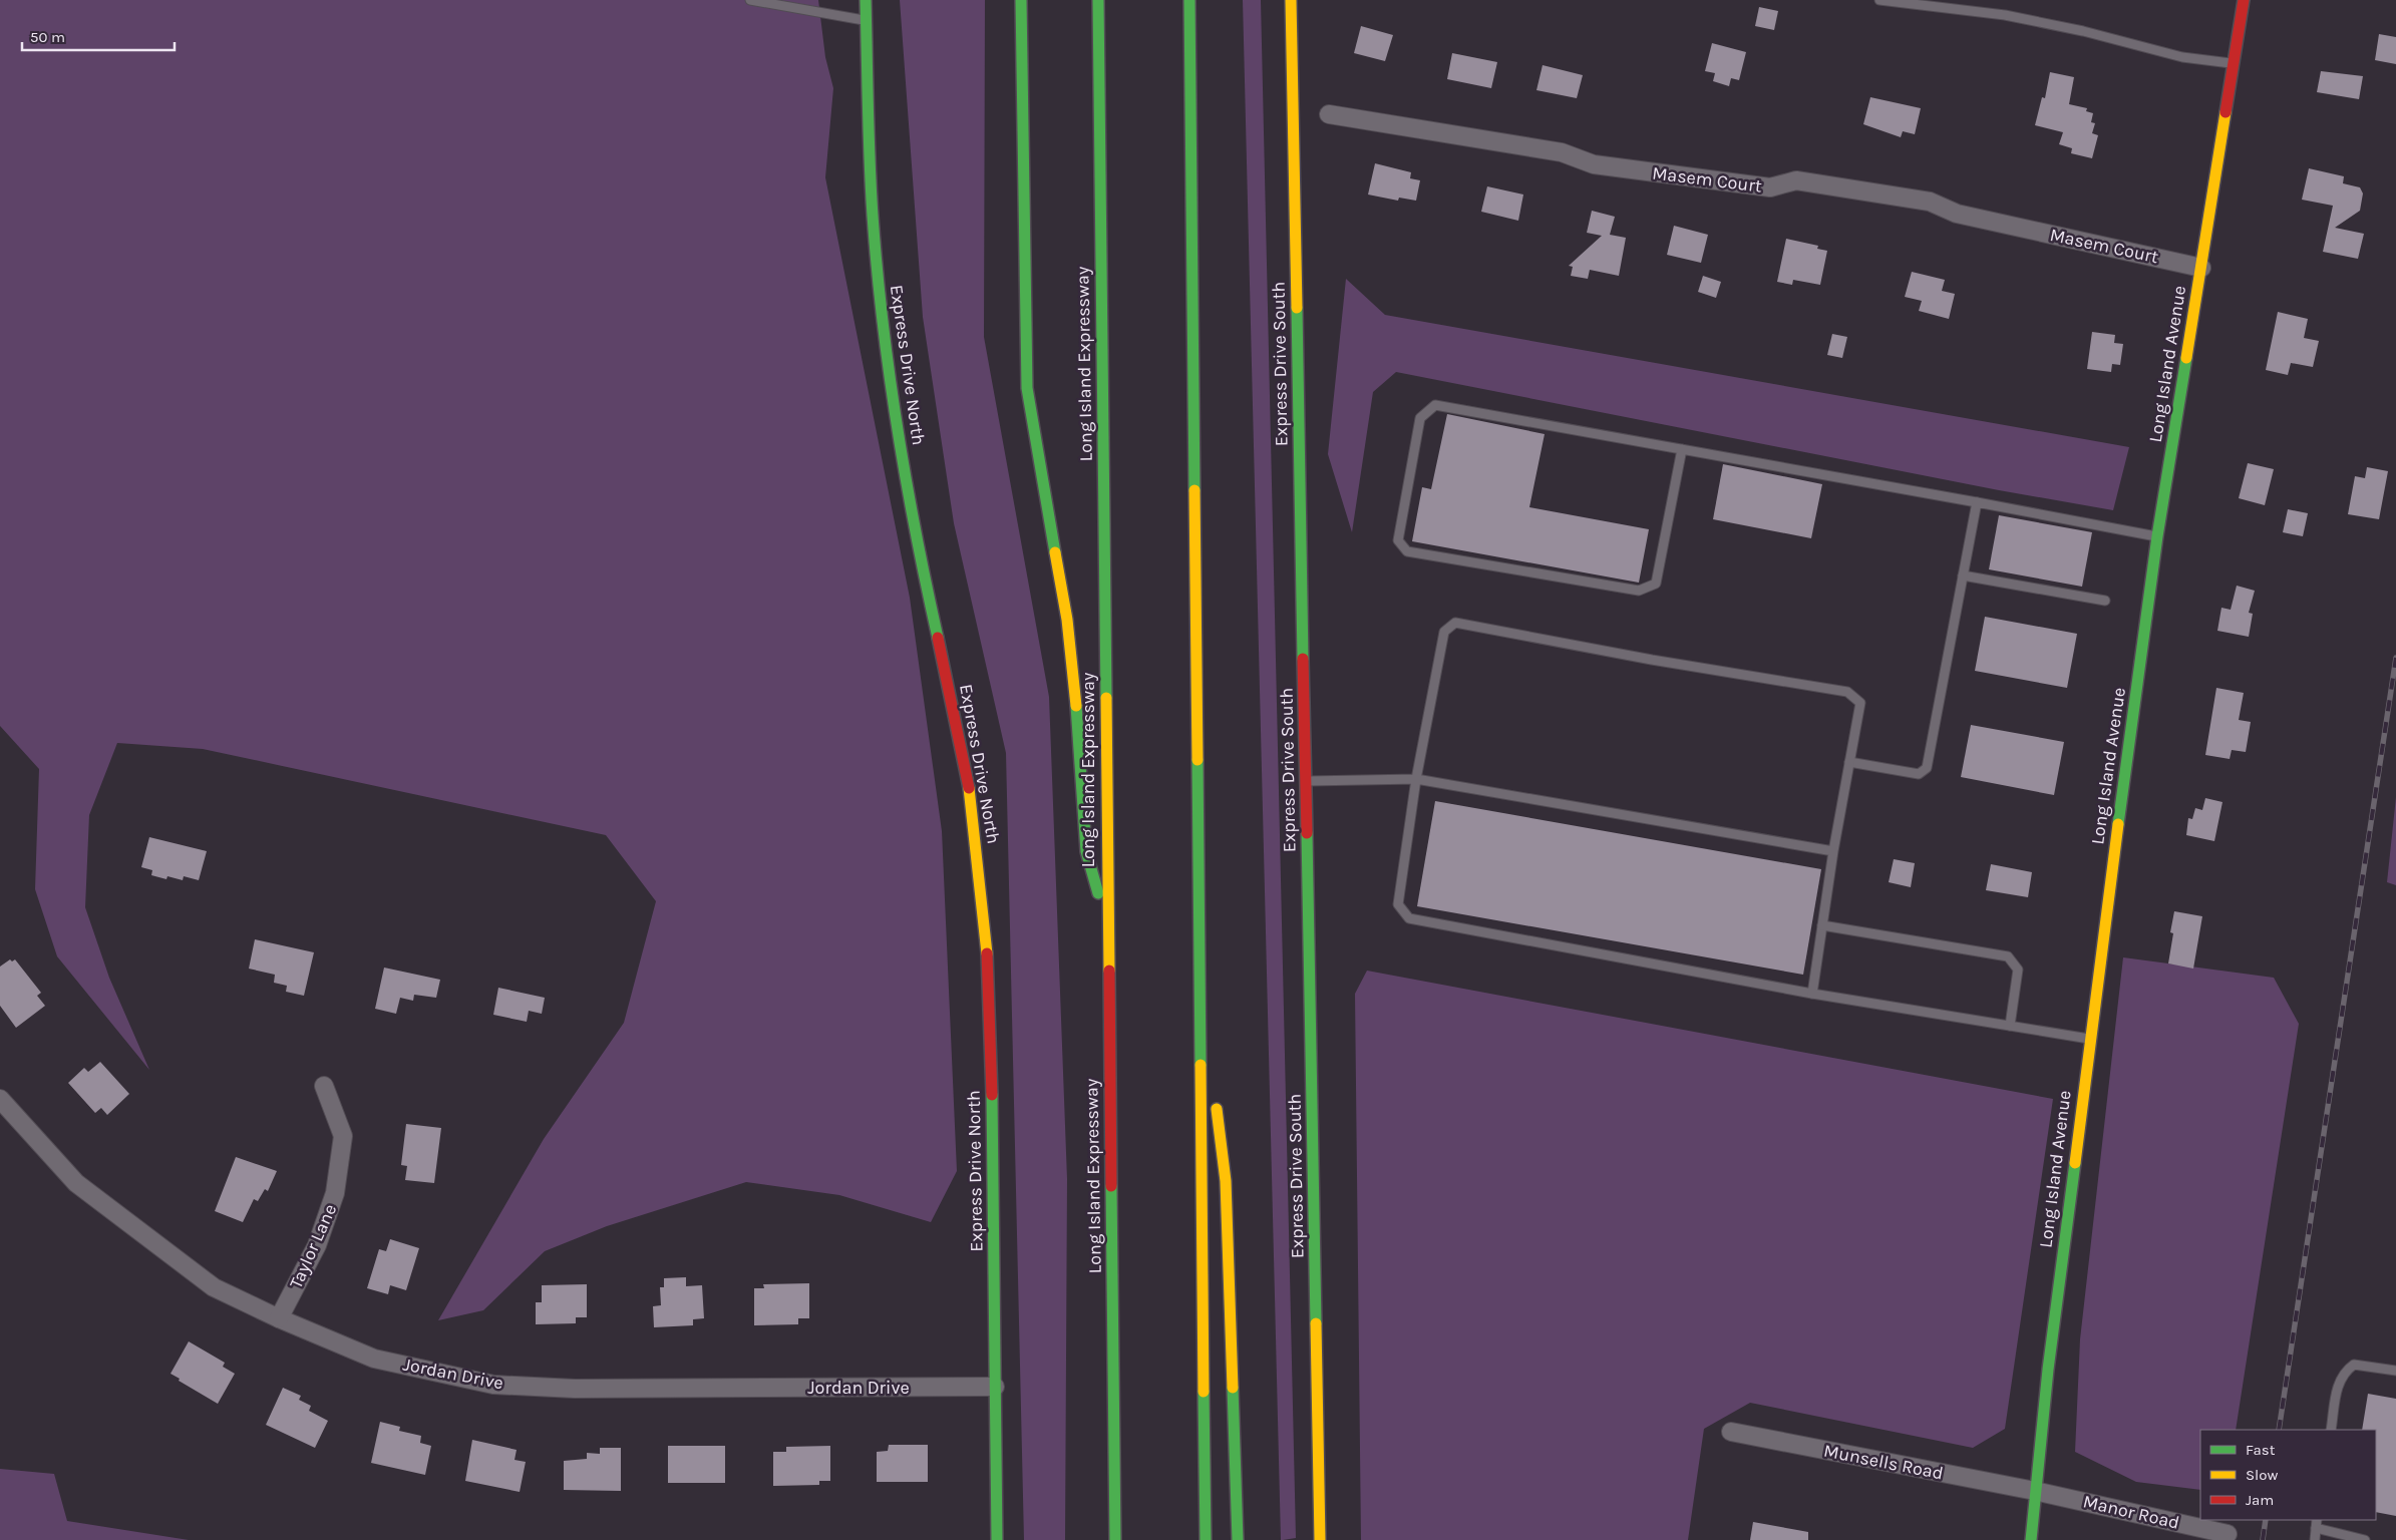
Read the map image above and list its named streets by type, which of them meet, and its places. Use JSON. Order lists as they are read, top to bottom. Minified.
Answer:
{"streets":{"main road":["Long Island Expressway","Express Drive South","Long Island Avenue","Express Drive North"],"street":["Masem Court","Taylor Lane","Jordan Drive","Munsells Road","Manor Road"]},"crossings":[["Masem Court","Long Island Avenue"],["Long Island Avenue","Munsells Road"],["Long Island Avenue","Manor Road"],["Express Drive North","Jordan Drive"],["Taylor Lane","Jordan Drive"],["Munsells Road","Manor Road"]],"legend":["Fast","Slow","Jam"],"scale_bar":"50 m"}
